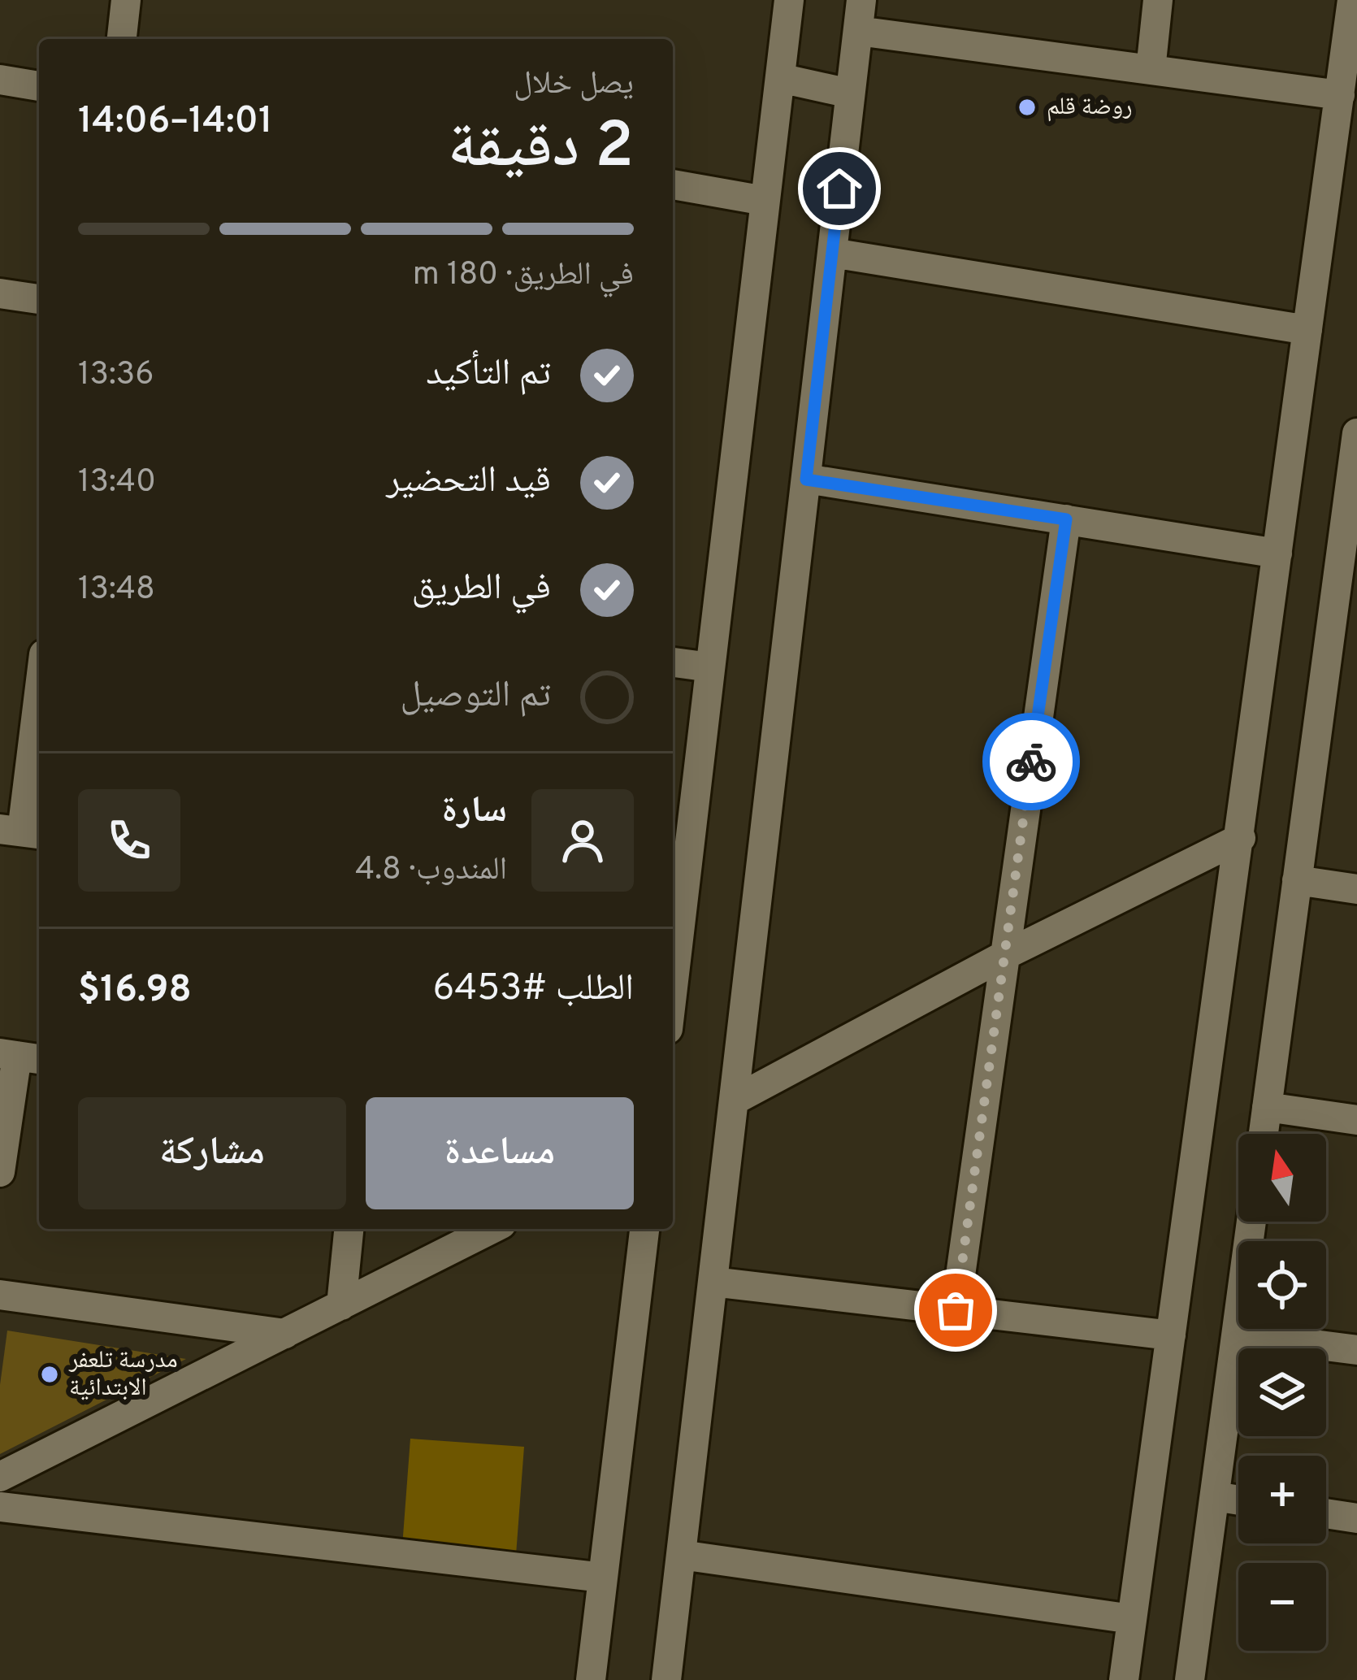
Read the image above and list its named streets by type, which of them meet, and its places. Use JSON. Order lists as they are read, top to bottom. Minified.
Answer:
{"places":["روضة قلم","مدرسة تلعفر الابتدائية"],"north":"top","page":{"heading":["2 دقيقة","يصل خلال","14:01–14:06"],"panel":["سارة","المندوب · 4.8","الطلب #6453","$16.98"],"bar":"في الطريق · 180 m","list":[["تم التأكيد","13:36"],["قيد التحضير","13:40"],["في الطريق","13:48"],"تم التوصيل"],"buttons":["مساعدة","مشاركة"],"map_buttons":["+","−"]}}
